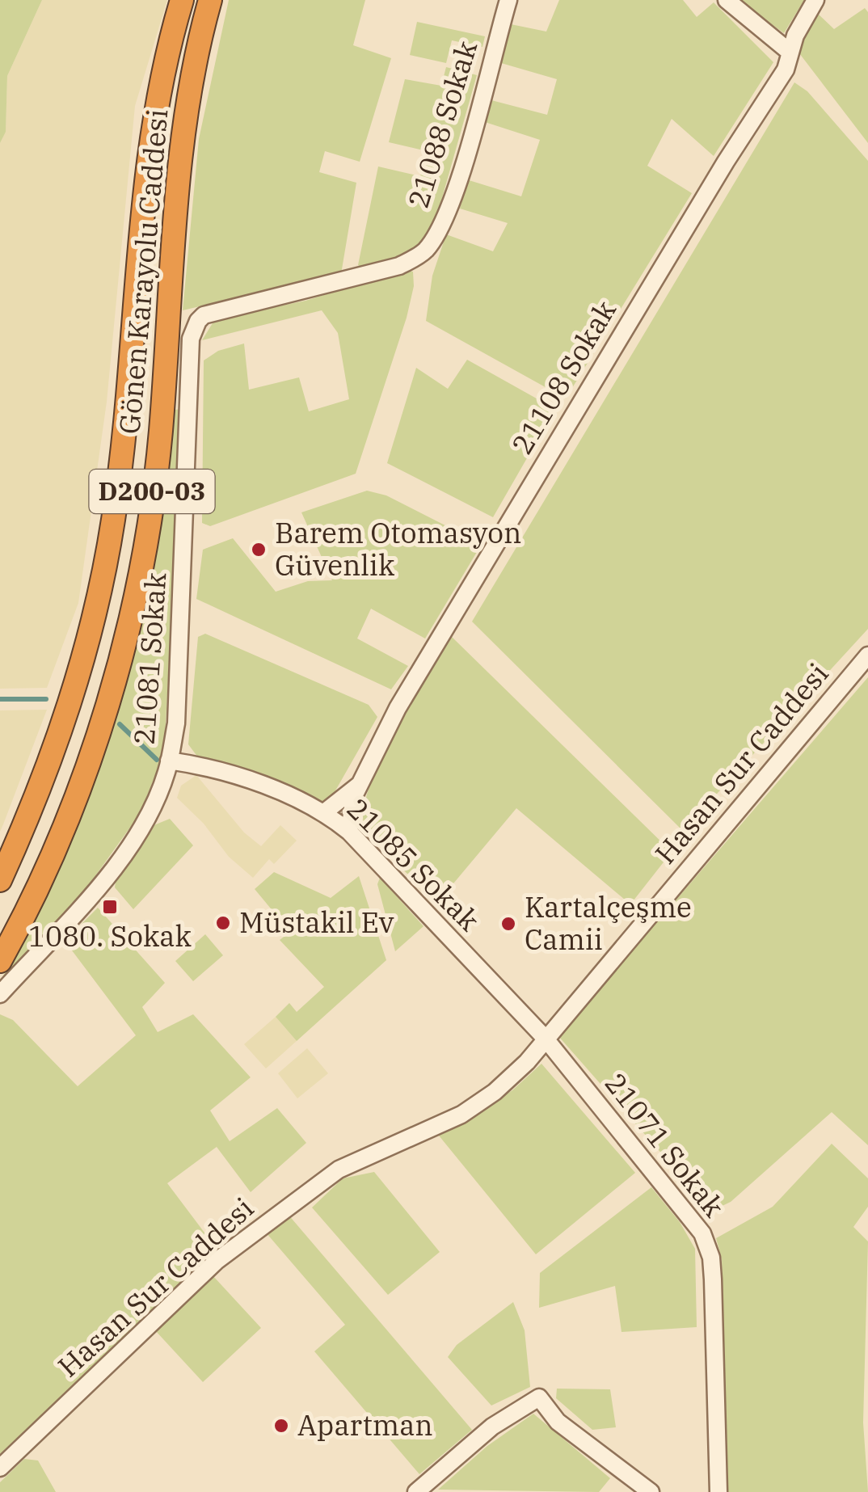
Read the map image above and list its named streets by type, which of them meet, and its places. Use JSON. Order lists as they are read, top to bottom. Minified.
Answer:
{"streets":{"highway":["Gönen Karayolu Caddesi","D200-03"],"street":["21088 Sokak","21108 Sokak","21081 Sokak","Hasan Sur Caddesi","21085 Sokak","21071 Sokak"]},"crossings":[["21088 Sokak","21081 Sokak"],["21108 Sokak","21085 Sokak"],["21081 Sokak","21085 Sokak"],["Hasan Sur Caddesi","21085 Sokak"],["Hasan Sur Caddesi","21071 Sokak"],["21085 Sokak","21071 Sokak"]],"places":{"other":["Barem Otomasyon Güvenlik","Müstakil Ev","Kartalçeşme Camii","Apartman"],"transit":["1080. Sokak"]}}
